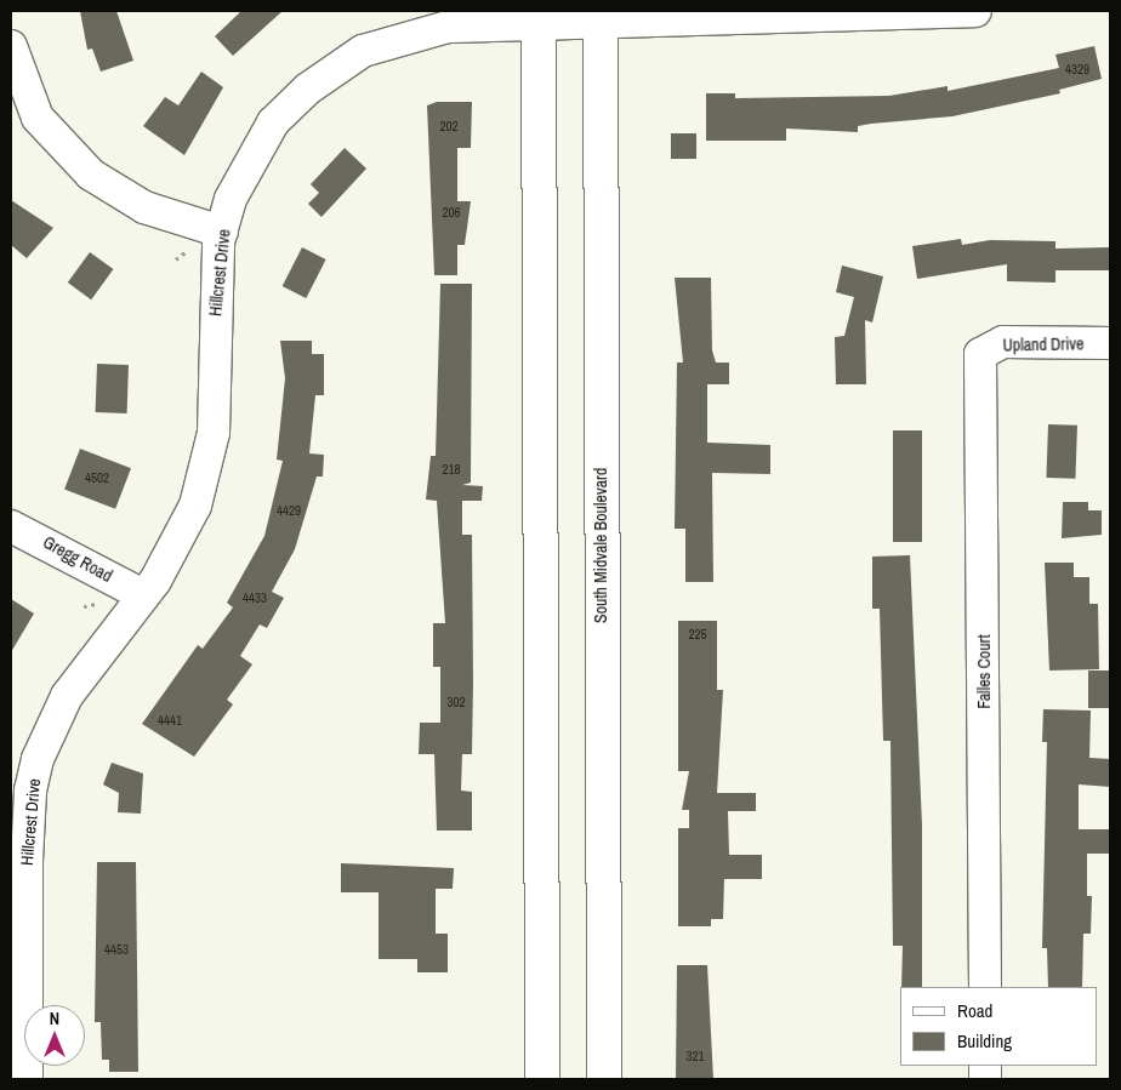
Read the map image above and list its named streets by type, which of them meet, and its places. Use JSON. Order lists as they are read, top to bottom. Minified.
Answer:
{"streets":{"main road":["South Midvale Boulevard"],"street":["Hillcrest Drive","Upland Drive","Gregg Road","Falles Court"]},"crossings":[["Hillcrest Drive","South Midvale Boulevard"],["Hillcrest Drive","Gregg Road"],["Upland Drive","Falles Court"]],"house_numbers":["4329","202","206","218","4502","4429","4433","225","302","4441","4453","321"],"legend":["Road","Building"],"north":"top"}
